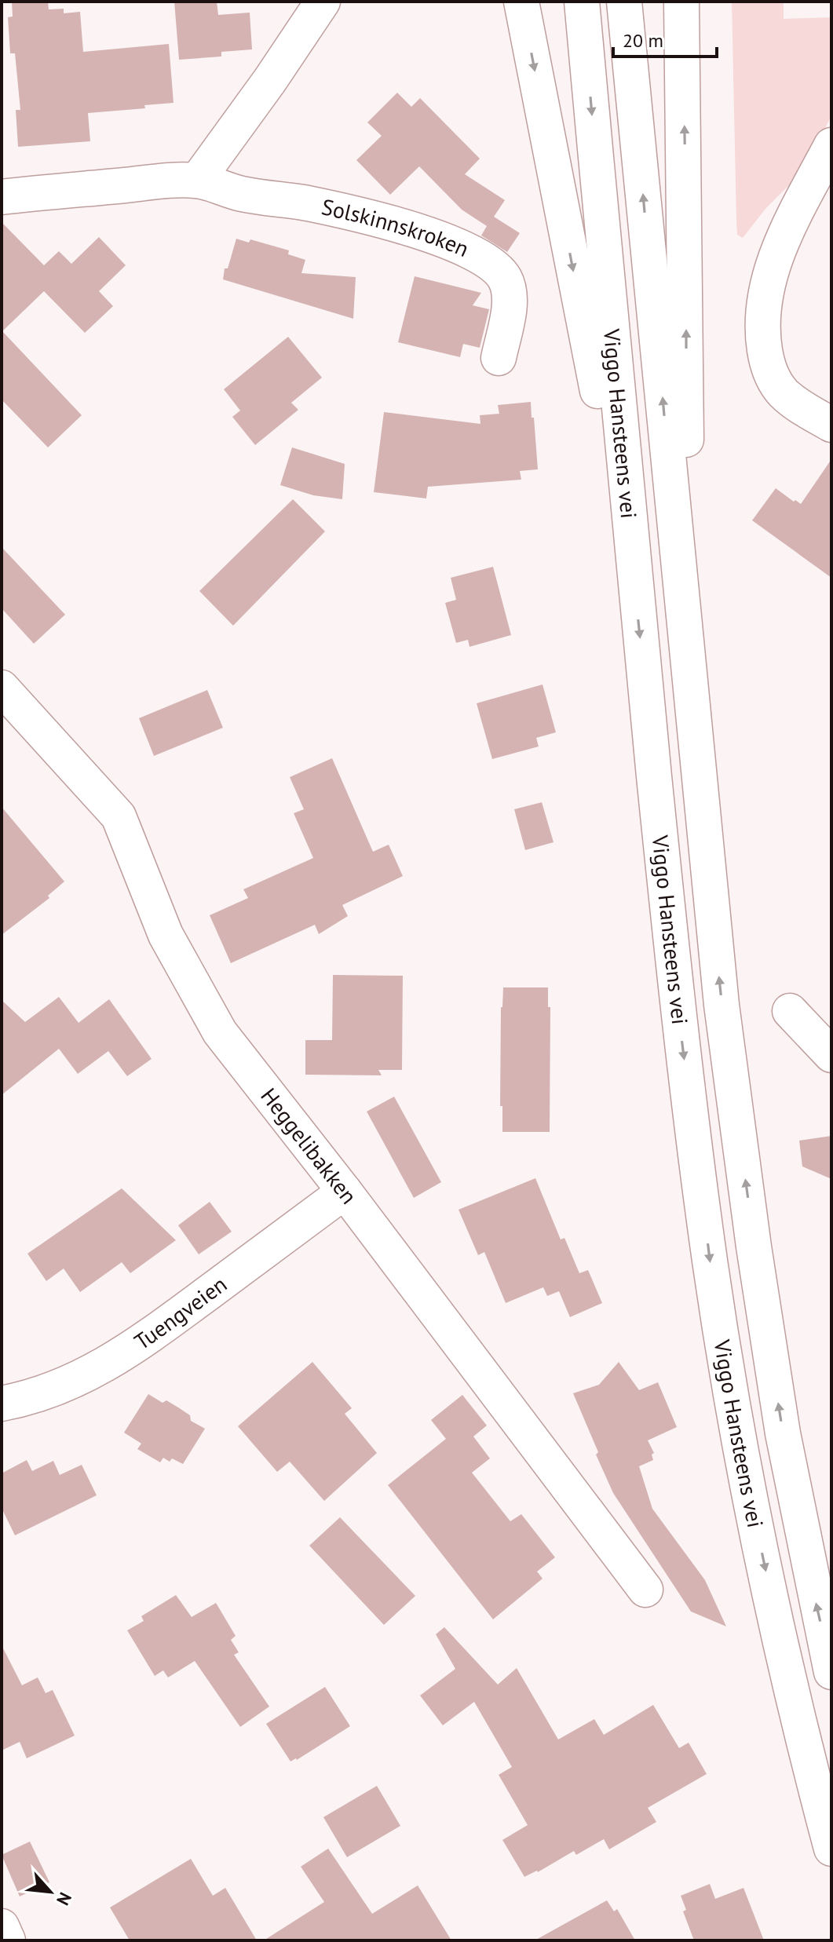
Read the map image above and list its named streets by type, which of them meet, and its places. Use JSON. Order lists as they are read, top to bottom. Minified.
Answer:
{"streets":{"main road":["Solskinnskroken","Viggo Hansteens vei","Heggelibakken","Tuengveien"]},"crossings":[["Heggelibakken","Tuengveien"]],"scale_bar":"20 m","north":"bottom right"}
